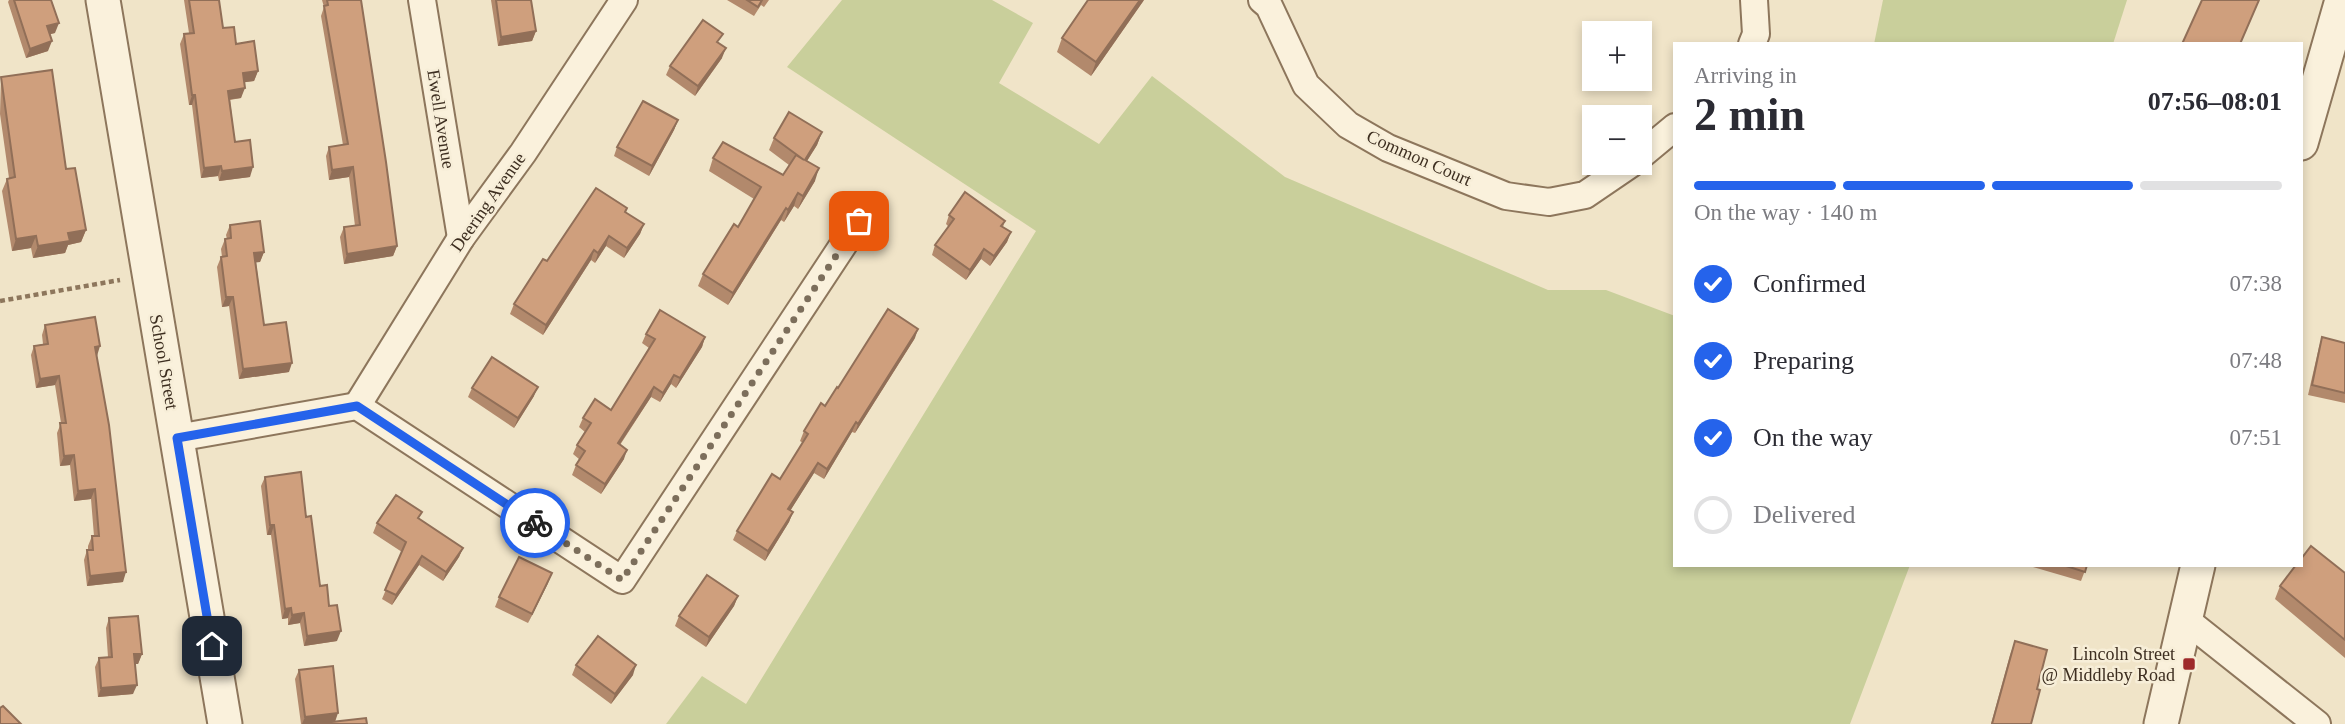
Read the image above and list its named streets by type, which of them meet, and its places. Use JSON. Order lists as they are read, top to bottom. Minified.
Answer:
{"streets":{"street":["Ewell Avenue","Common Court","Deering Avenue","School Street"]},"crossings":[["Ewell Avenue","Deering Avenue"]],"places":{"transit":["Lincoln Street @ Middleby Road"]},"page":{"map_buttons":["+","−"],"heading":["2 min","Arriving in","07:56–08:01"],"bar":"On the way · 140 m","list":[["Confirmed","07:38"],["Preparing","07:48"],["On the way","07:51"],"Delivered"]}}
